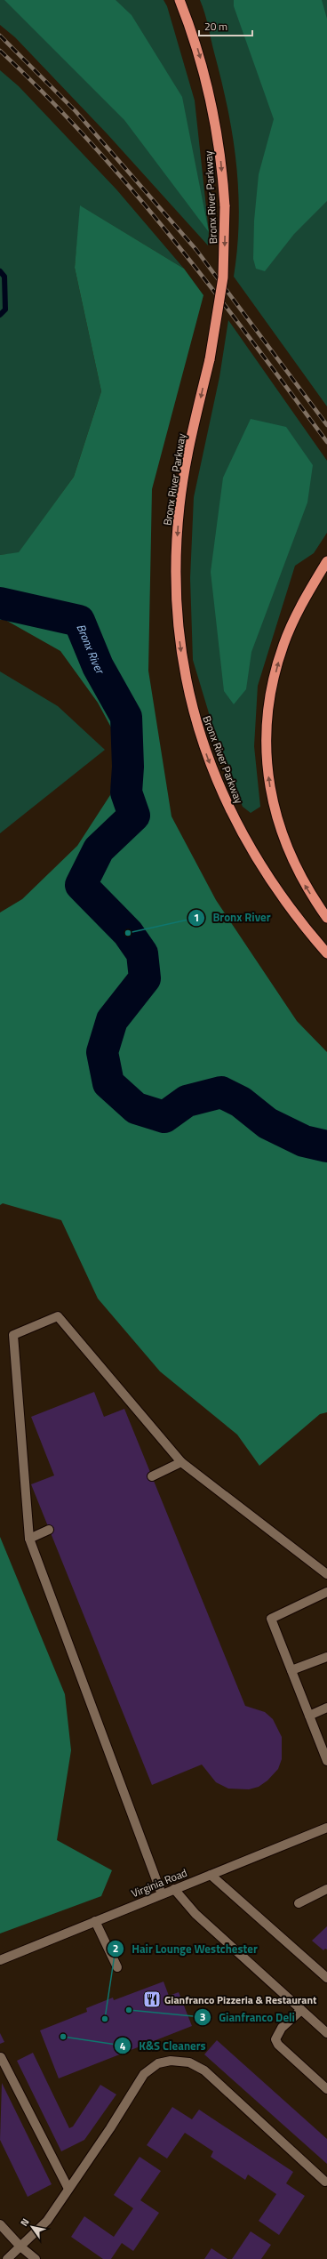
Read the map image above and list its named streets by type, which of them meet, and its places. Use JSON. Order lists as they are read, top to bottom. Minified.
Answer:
{"streets":{"highway":["Bronx River Parkway"],"street":["Virginia Road"]},"one_way":["Bronx River Parkway"],"water":["Bronx River"],"places":{"other":["Bronx River","Gianfranco Deli","Hair Lounge Westchester","K&S Cleaners"],"restaurant":["Gianfranco Pizzeria & Restaurant"]},"scale_bar":"20 m","north":"top left"}
